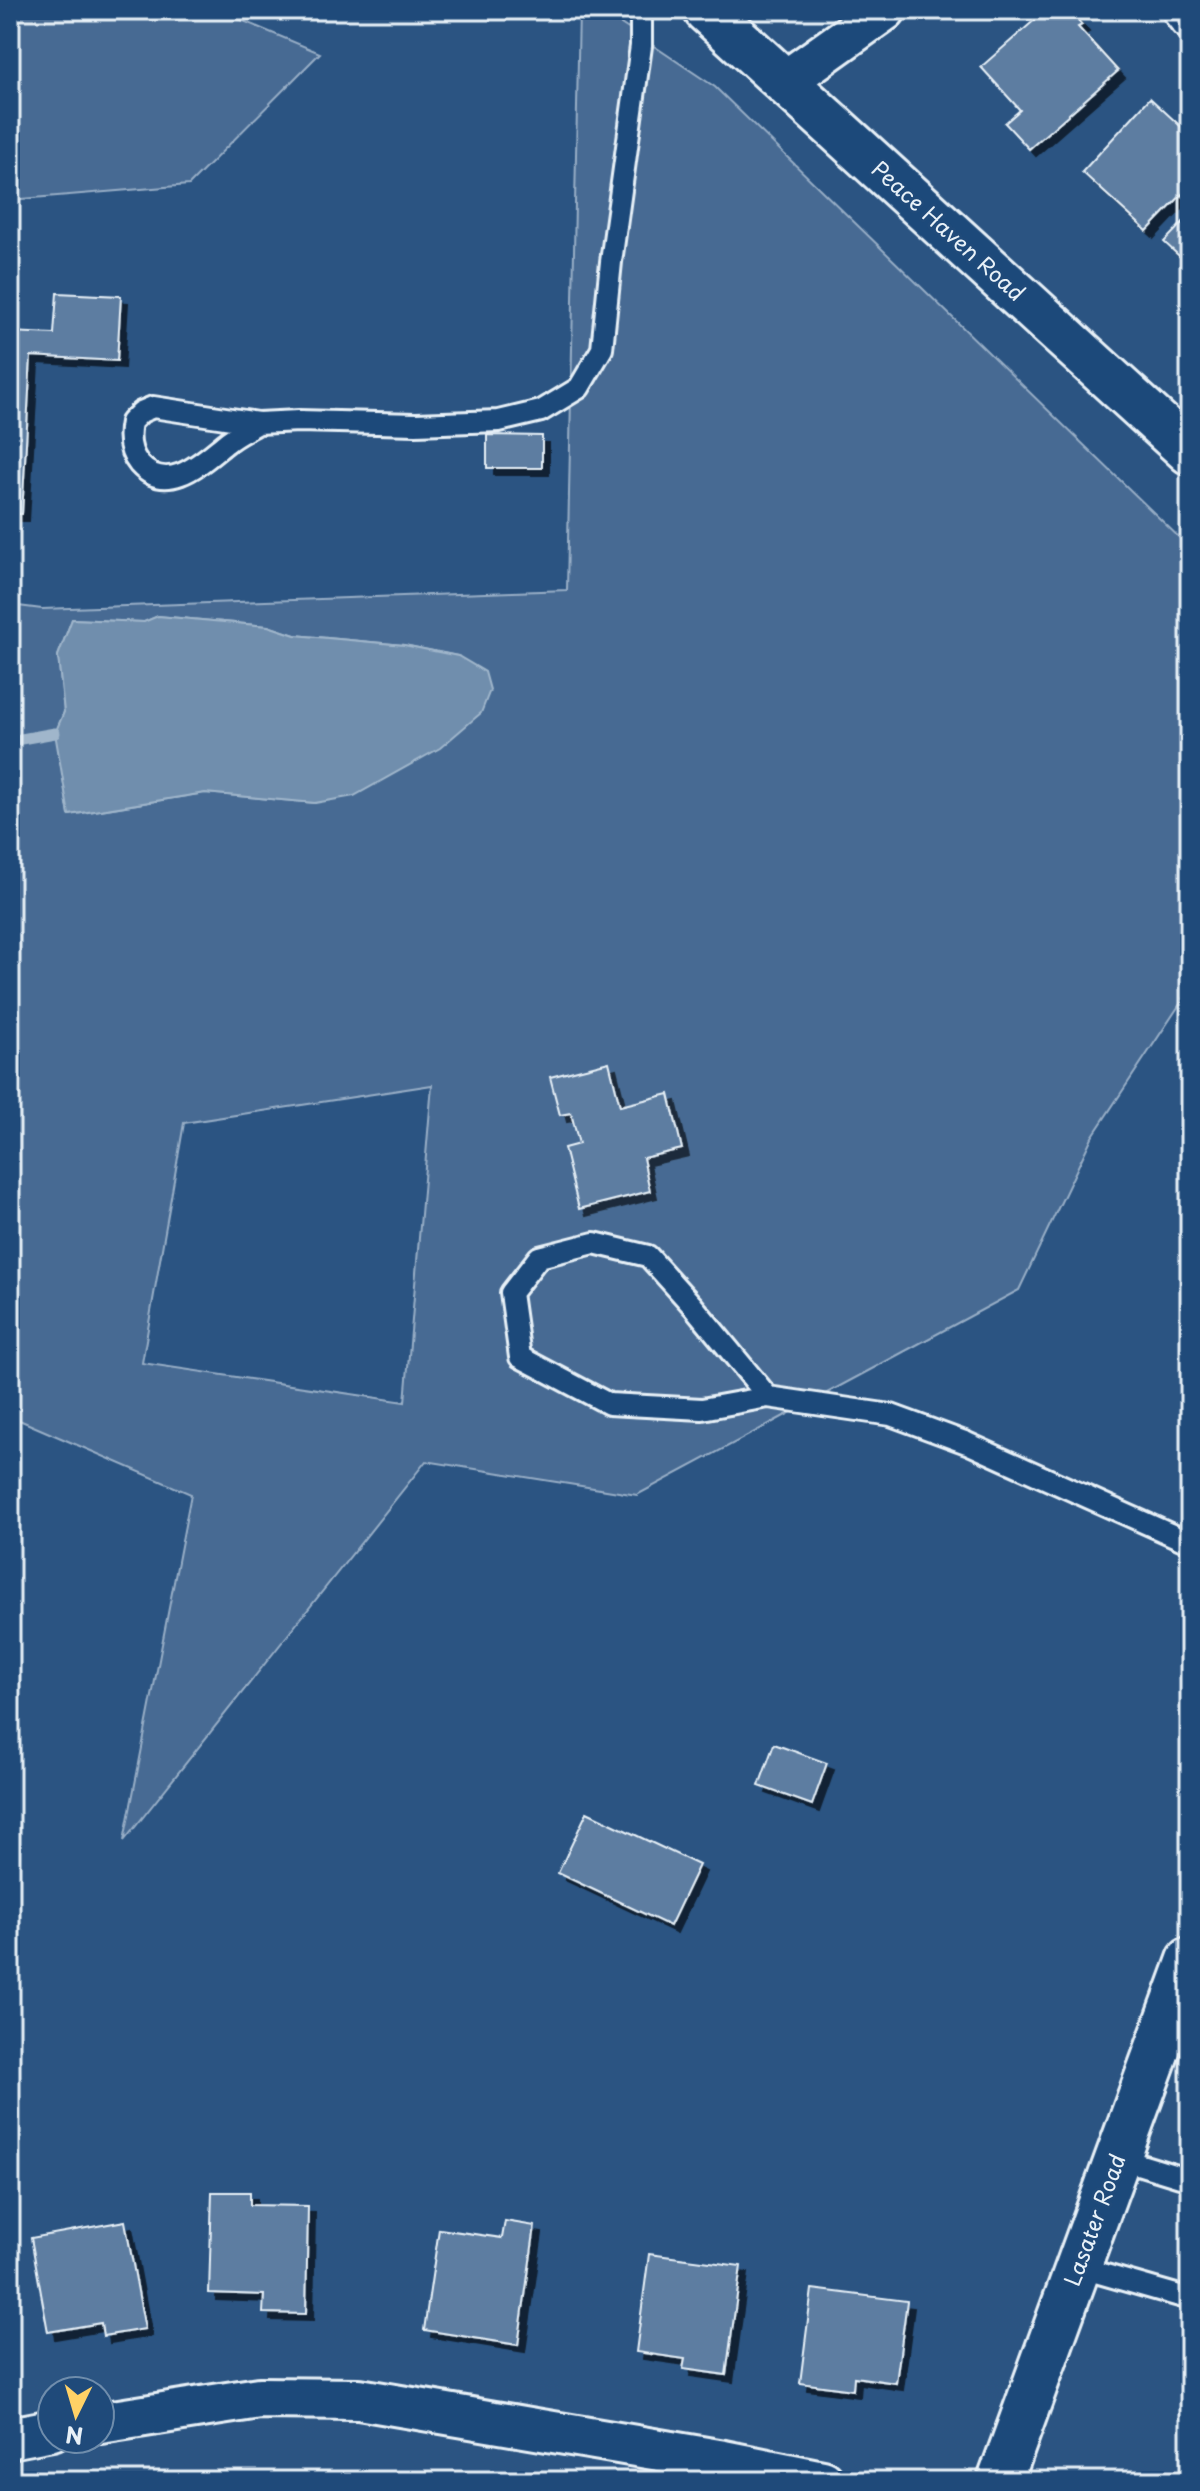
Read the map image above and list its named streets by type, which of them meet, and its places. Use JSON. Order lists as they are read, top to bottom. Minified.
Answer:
{"streets":{"main road":["Peace Haven Road","Lasater Road"]},"north":"bottom"}
